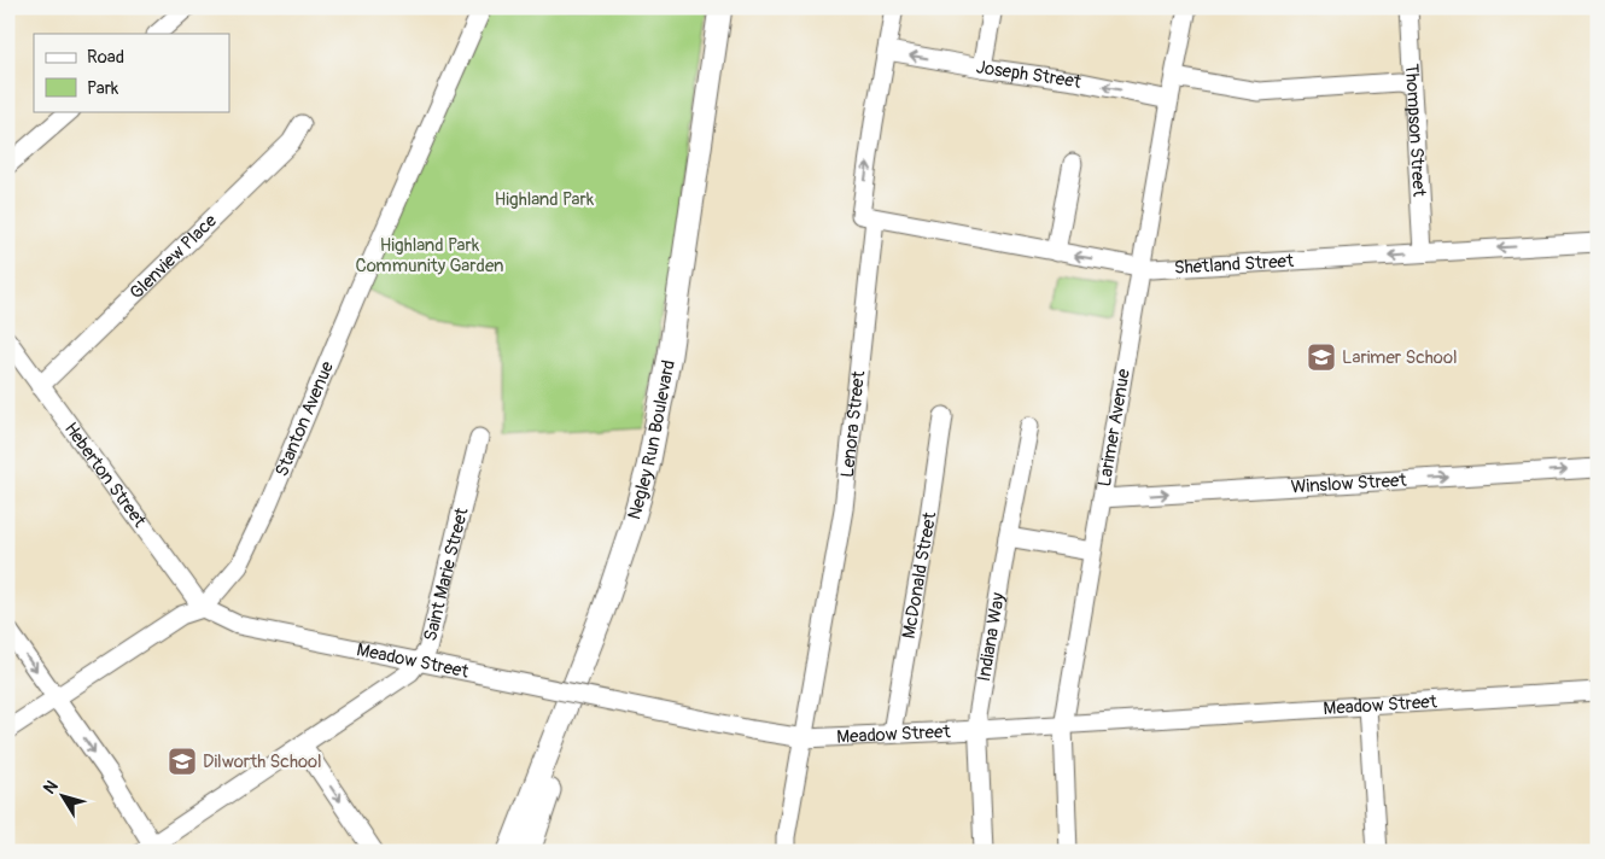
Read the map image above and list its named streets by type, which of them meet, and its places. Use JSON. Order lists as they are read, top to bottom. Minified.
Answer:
{"streets":{"main road":["Negley Run Boulevard"],"street":["Joseph Street","Thompson Street","Glenview Place","Shetland Street","Stanton Avenue","Lenora Street","Larimer Avenue","Heberton Street","Winslow Street","Saint Marie Street","McDonald Street","Indiana Way","Meadow Street"]},"crossings":[["Joseph Street","Larimer Avenue"],["Thompson Street","Shetland Street"],["Glenview Place","Heberton Street"],["Shetland Street","Lenora Street"],["Shetland Street","Larimer Avenue"],["Stanton Avenue","Heberton Street"],["Stanton Avenue","Meadow Street"],["Lenora Street","Meadow Street"],["Larimer Avenue","Winslow Street"],["Larimer Avenue","Meadow Street"],["Heberton Street","Meadow Street"],["Saint Marie Street","Meadow Street"],["McDonald Street","Meadow Street"],["Indiana Way","Meadow Street"]],"one_way":["Joseph Street","Shetland Street","Winslow Street"],"parks":["Highland Park","Highland Park Community Garden"],"places":{"school or university":["Larimer School","Dilworth School"]},"legend":["Road","Park"],"north":"top left"}
